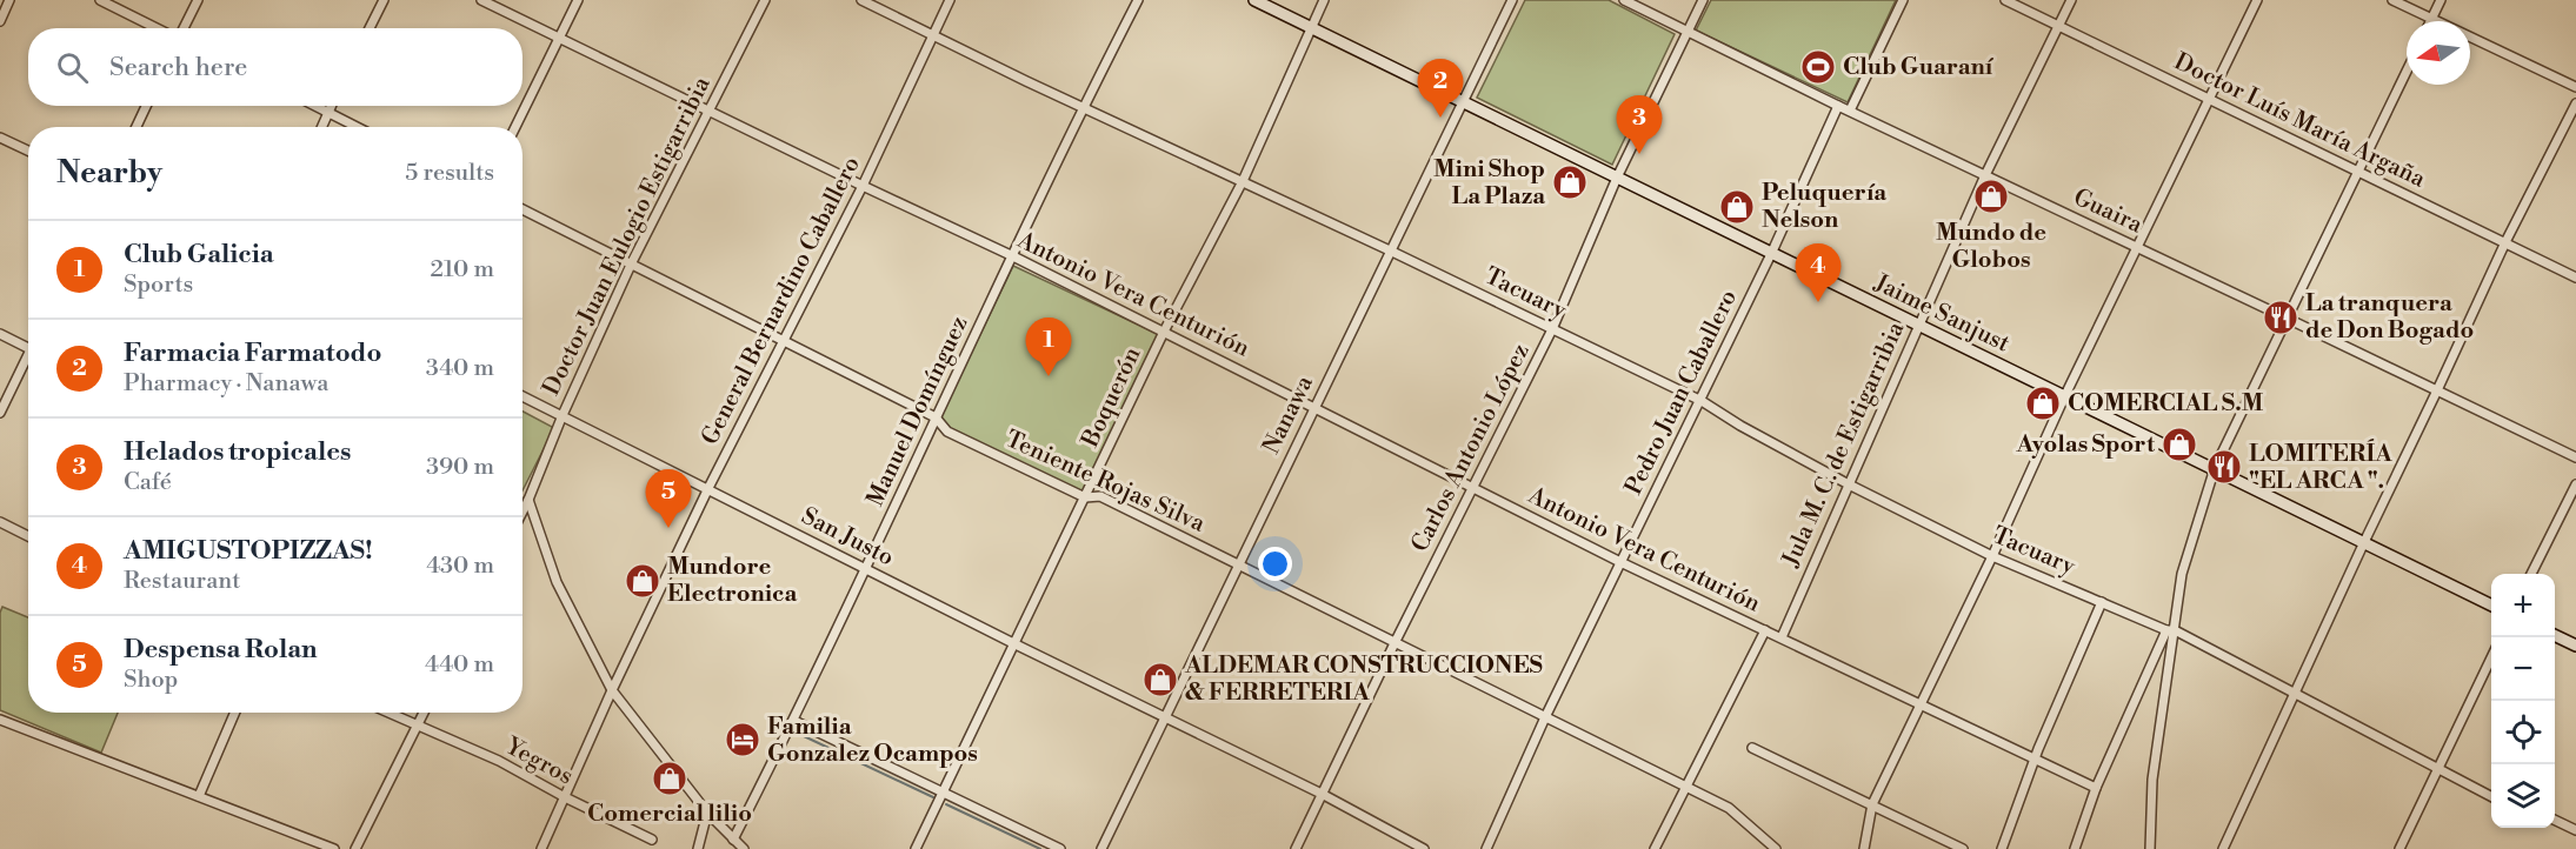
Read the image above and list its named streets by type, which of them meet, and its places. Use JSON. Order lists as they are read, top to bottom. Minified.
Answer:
{"streets":{"main road":["Jaime Sanjust"],"street":["Doctor Luís María Argaña","Guaira","Doctor Juan Eulogio Estigarribia","Tacuary","Antonio Vera Centurión","General Bernardino Caballero","Pedro Juan Caballero","Boquerón","Manuel Domínguez","Nanawa","Jula M. C. de Estigarribia","Carlos Antonio López","Teniente Rojas Silva","San Justo","Yegros"]},"crossings":[["Doctor Luís María Argaña","Jula M. C. de Estigarribia"],["Guaira","Pedro Juan Caballero"],["Guaira","Jula M. C. de Estigarribia"],["Guaira","Carlos Antonio López"],["Doctor Juan Eulogio Estigarribia","Antonio Vera Centurión"],["Doctor Juan Eulogio Estigarribia","Teniente Rojas Silva"],["Doctor Juan Eulogio Estigarribia","San Justo"],["Tacuary","General Bernardino Caballero"],["Tacuary","Pedro Juan Caballero"],["Tacuary","Boquerón"],["Tacuary","Manuel Domínguez"],["Tacuary","Nanawa"],["Tacuary","Jula M. C. de Estigarribia"],["Tacuary","Carlos Antonio López"],["Antonio Vera Centurión","General Bernardino Caballero"],["Antonio Vera Centurión","Pedro Juan Caballero"],["Antonio Vera Centurión","Boquerón"],["Antonio Vera Centurión","Manuel Domínguez"],["Antonio Vera Centurión","Nanawa"],["Antonio Vera Centurión","Jula M. C. de Estigarribia"],["Antonio Vera Centurión","Carlos Antonio López"],["General Bernardino Caballero","Teniente Rojas Silva"],["General Bernardino Caballero","San Justo"],["General Bernardino Caballero","Yegros"],["Jaime Sanjust","Pedro Juan Caballero"],["Jaime Sanjust","Boquerón"],["Jaime Sanjust","Nanawa"],["Jaime Sanjust","Jula M. C. de Estigarribia"],["Jaime Sanjust","Carlos Antonio López"],["Pedro Juan Caballero","Teniente Rojas Silva"],["Boquerón","Teniente Rojas Silva"],["Boquerón","San Justo"],["Manuel Domínguez","Teniente Rojas Silva"],["Manuel Domínguez","San Justo"],["Nanawa","Teniente Rojas Silva"],["Nanawa","San Justo"],["Carlos Antonio López","Teniente Rojas Silva"],["Carlos Antonio López","San Justo"]],"places":{"sports":["Club Guaraní"],"shop":["Mini Shop La Plaza","Mundo de Globos","Peluquería Nelson","COMERCIAL S.M","Ayolas Sport","Mundore Electronica","ALDEMAR CONSTRUCCIONES & FERRETERIA","Comercial lilio"],"restaurant":["La tranquera de Don Bogado","LOMITERÍA \"EL ARCA \"."],"hotel":["Familia Gonzalez Ocampos"]},"north":"left","page":{"search":"Search here","pins":["2","3","4","1","5"],"heading":["Nearby","5 results"],"list":[{"mark":"1","name":"Club Galicia","note":"Sports","value":"210 m"},{"mark":"2","name":"Farmacia Farmatodo","note":"Pharmacy · Nanawa","value":"340 m"},{"mark":"3","name":"Helados tropicales","note":"Café","value":"390 m"},{"mark":"4","name":"AMIGUSTOPIZZAS!","note":"Restaurant","value":"430 m"},{"mark":"5","name":"Despensa Rolan","note":"Shop","value":"440 m"}],"map_buttons":["+","−"]}}
